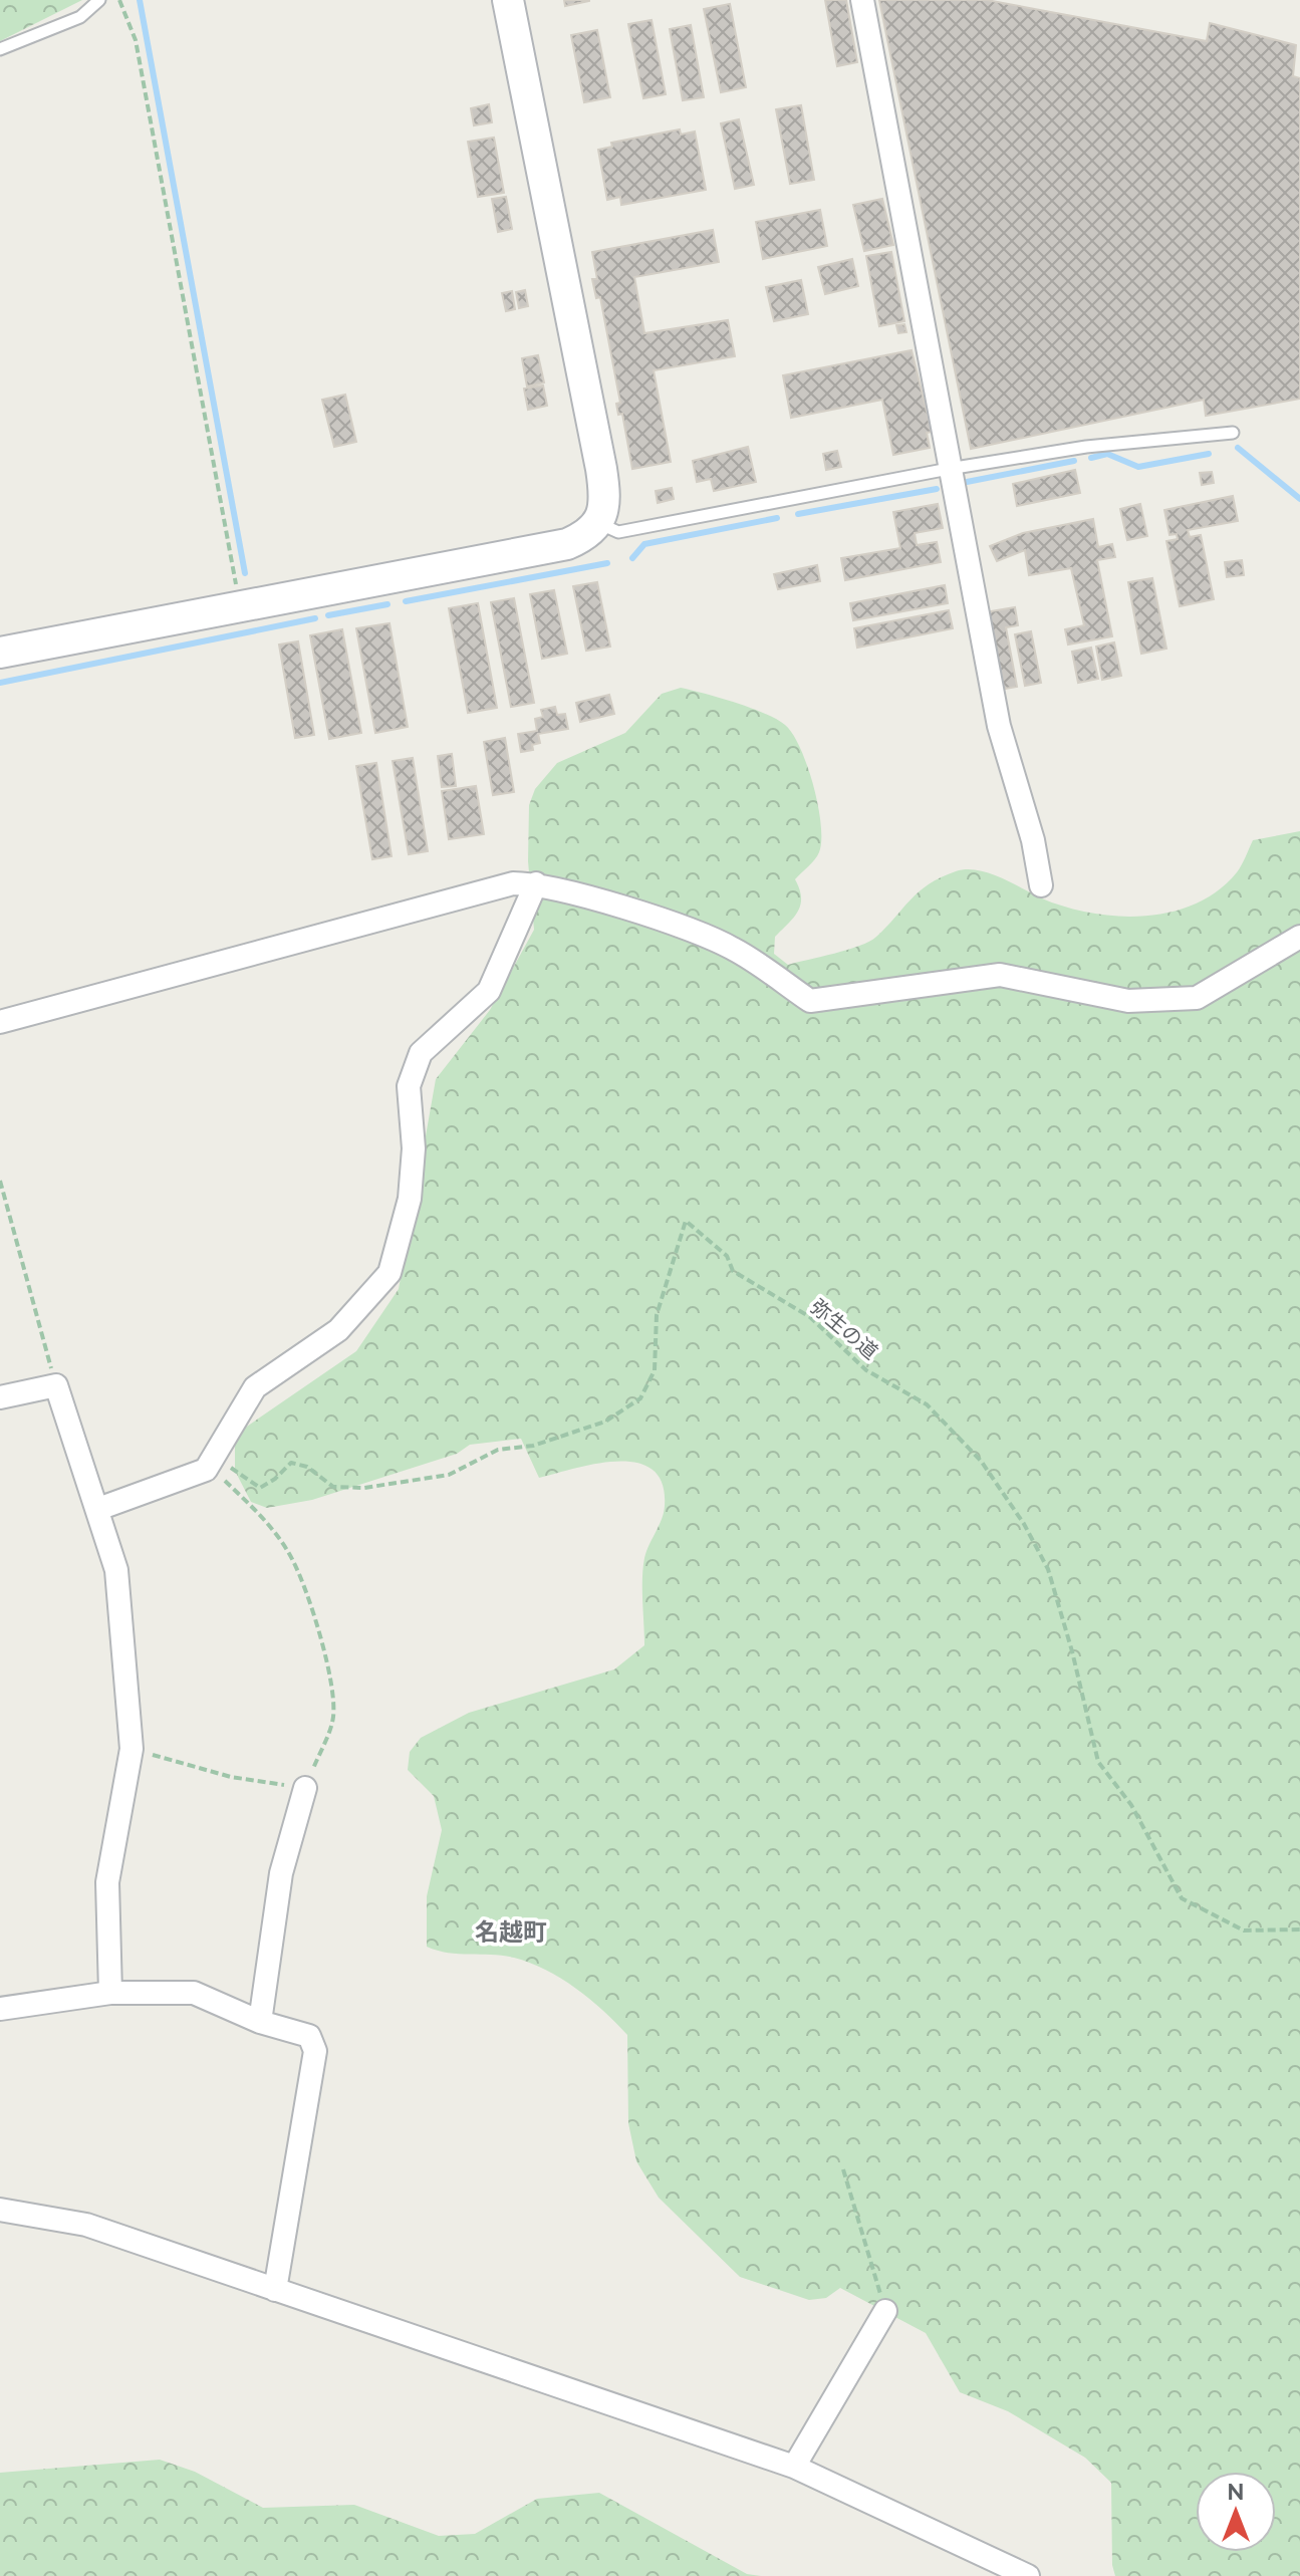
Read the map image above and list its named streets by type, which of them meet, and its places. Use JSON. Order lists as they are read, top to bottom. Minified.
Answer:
{"streets":{"path":["弥生の道"]},"districts":["名越町"],"north":"top"}
